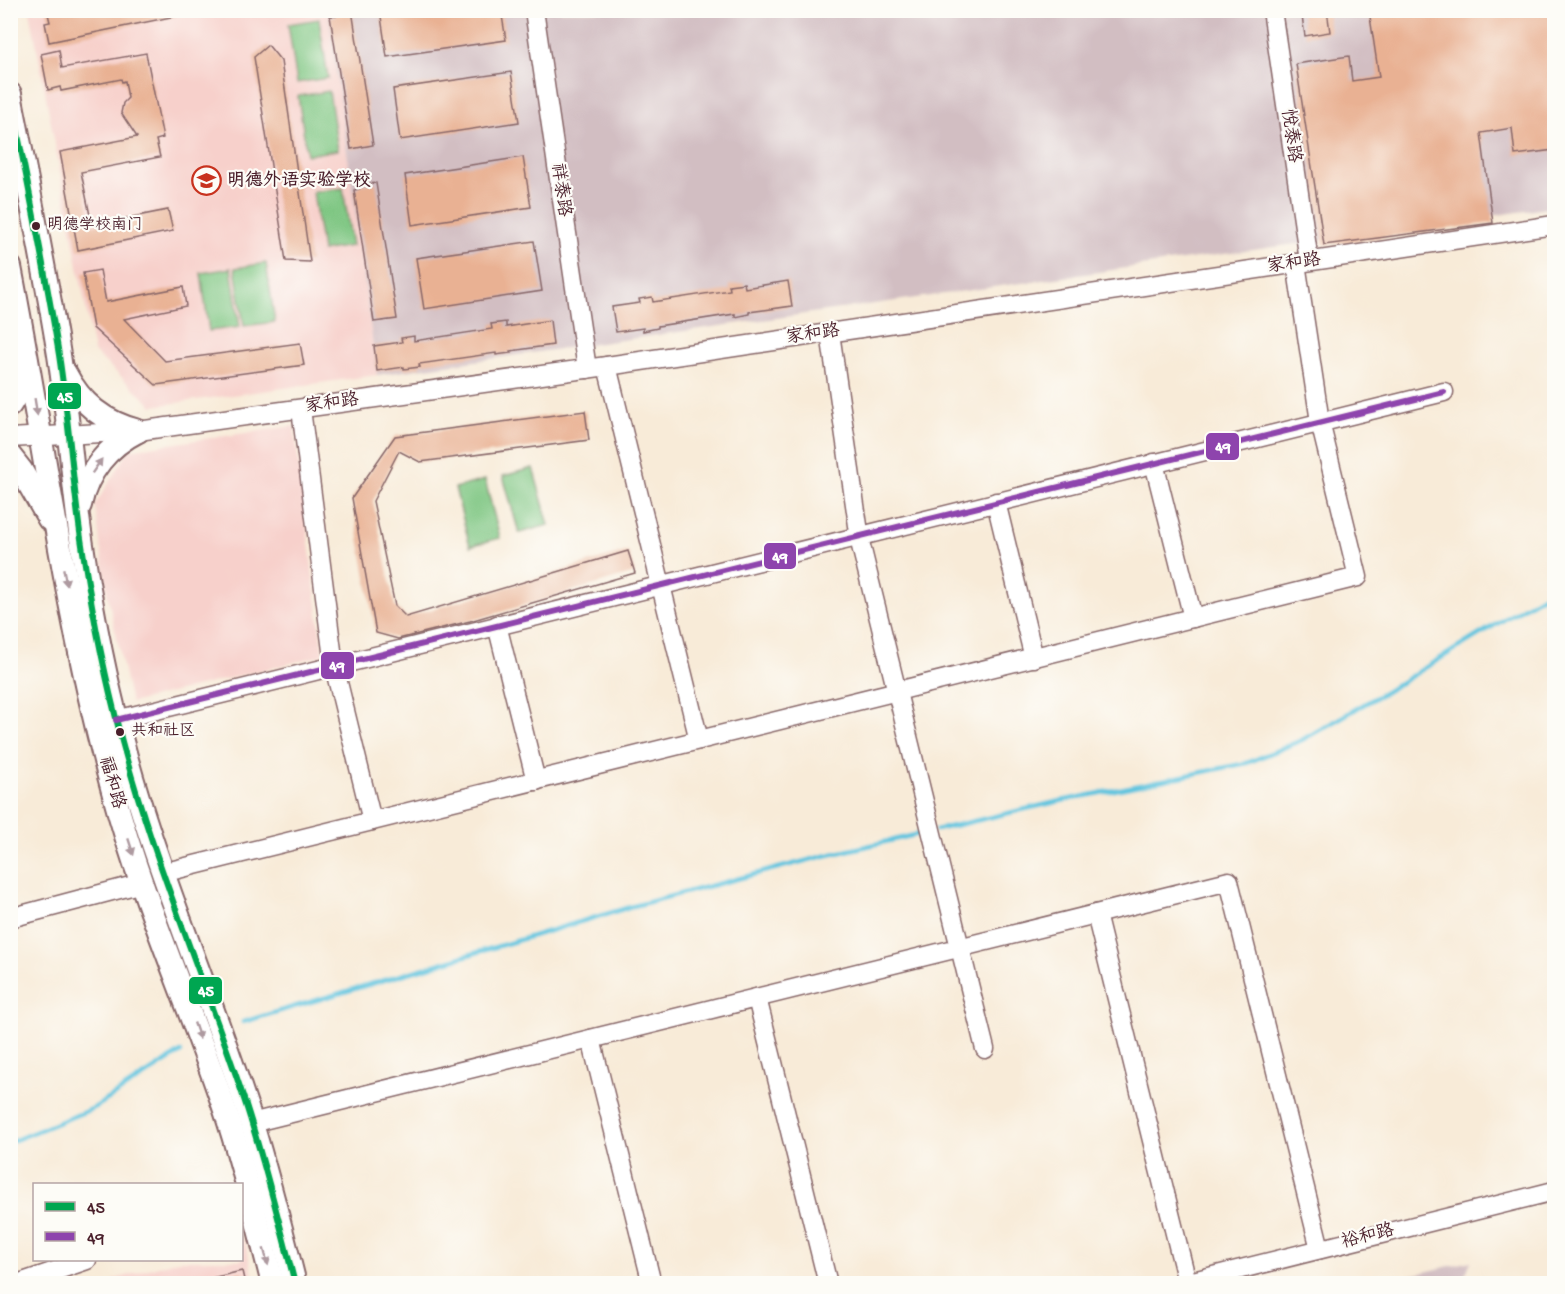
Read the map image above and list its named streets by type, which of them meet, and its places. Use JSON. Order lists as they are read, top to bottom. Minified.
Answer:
{"streets":{"main road":["福和路"],"street":["悦泰路","祥泰路","家和路","裕和路"]},"crossings":[["悦泰路","家和路"],["祥泰路","家和路"],["家和路","福和路"]],"places":{"school or university":["明德外语实验学校"],"other":["明德学校南门","共和社区"]},"lines":["transit line 45","transit line 49"],"legend":["45","49"]}
